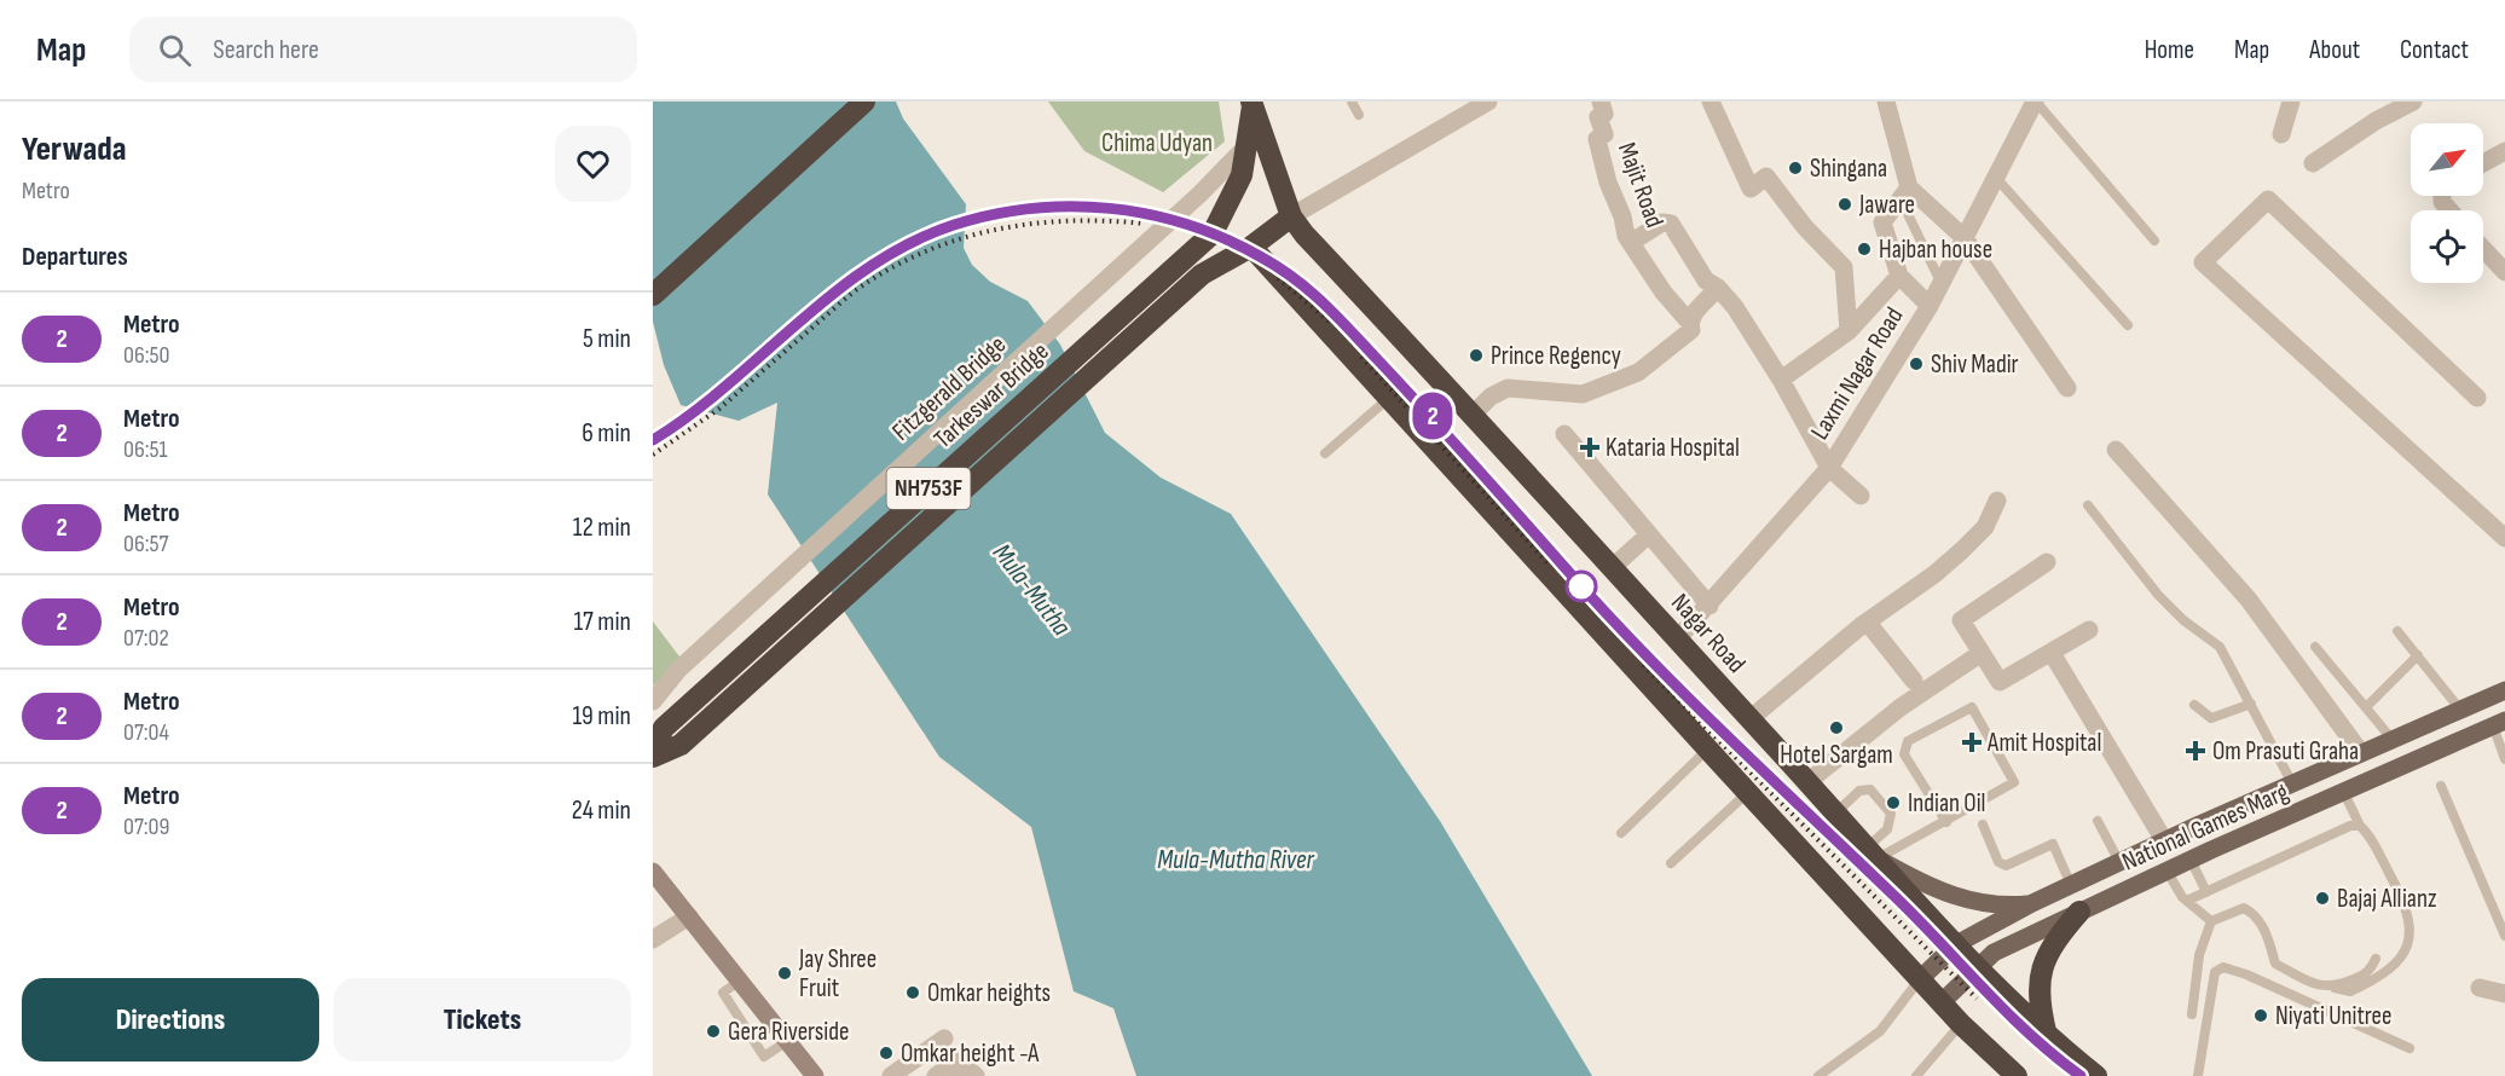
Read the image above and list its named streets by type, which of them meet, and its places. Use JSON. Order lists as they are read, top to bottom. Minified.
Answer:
{"streets":{"highway":["Tarkeswar Bridge","NH753F","Nagar Road"],"main road":["National Games Marg"],"street":["Majit Road","Laxmi Nagar Road","Fitzgerald Bridge"]},"crossings":[["Laxmi Nagar Road","Nagar Road"],["Fitzgerald Bridge","NH753F"],["Tarkeswar Bridge","NH753F"],["Nagar Road","National Games Marg"]],"water":["Mula-Mutha","Mula-Mutha River"],"parks":["Chima Udyan"],"places":{"other":["Shingana","Jaware","Hajban house","Prince Regency","Shiv Madir","Hotel Sargam","Indian Oil","Bajaj Allianz","Jay Shree Fruit","Omkar heights","Niyati Unitree","Gera Riverside","Omkar height -A"],"health":["Kataria Hospital","Amit Hospital","Om Prasuti Graha"]},"lines":["metro line 2"],"north":"top right","page":{"header":"Map","search":"Search here","nav":["Home","Map","About","Contact"],"heading":[["Yerwada","Metro"],"Departures"],"on_map":"2","list":[{"mark":"2","name":"Metro","note":"06:50","value":"5 min"},{"mark":"2","name":"Metro","note":"06:51","value":"6 min"},{"mark":"2","name":"Metro","note":"06:57","value":"12 min"},{"mark":"2","name":"Metro","note":"07:02","value":"17 min"},{"mark":"2","name":"Metro","note":"07:04","value":"19 min"},{"mark":"2","name":"Metro","note":"07:09","value":"24 min"}],"buttons":["Directions","Tickets"]}}
